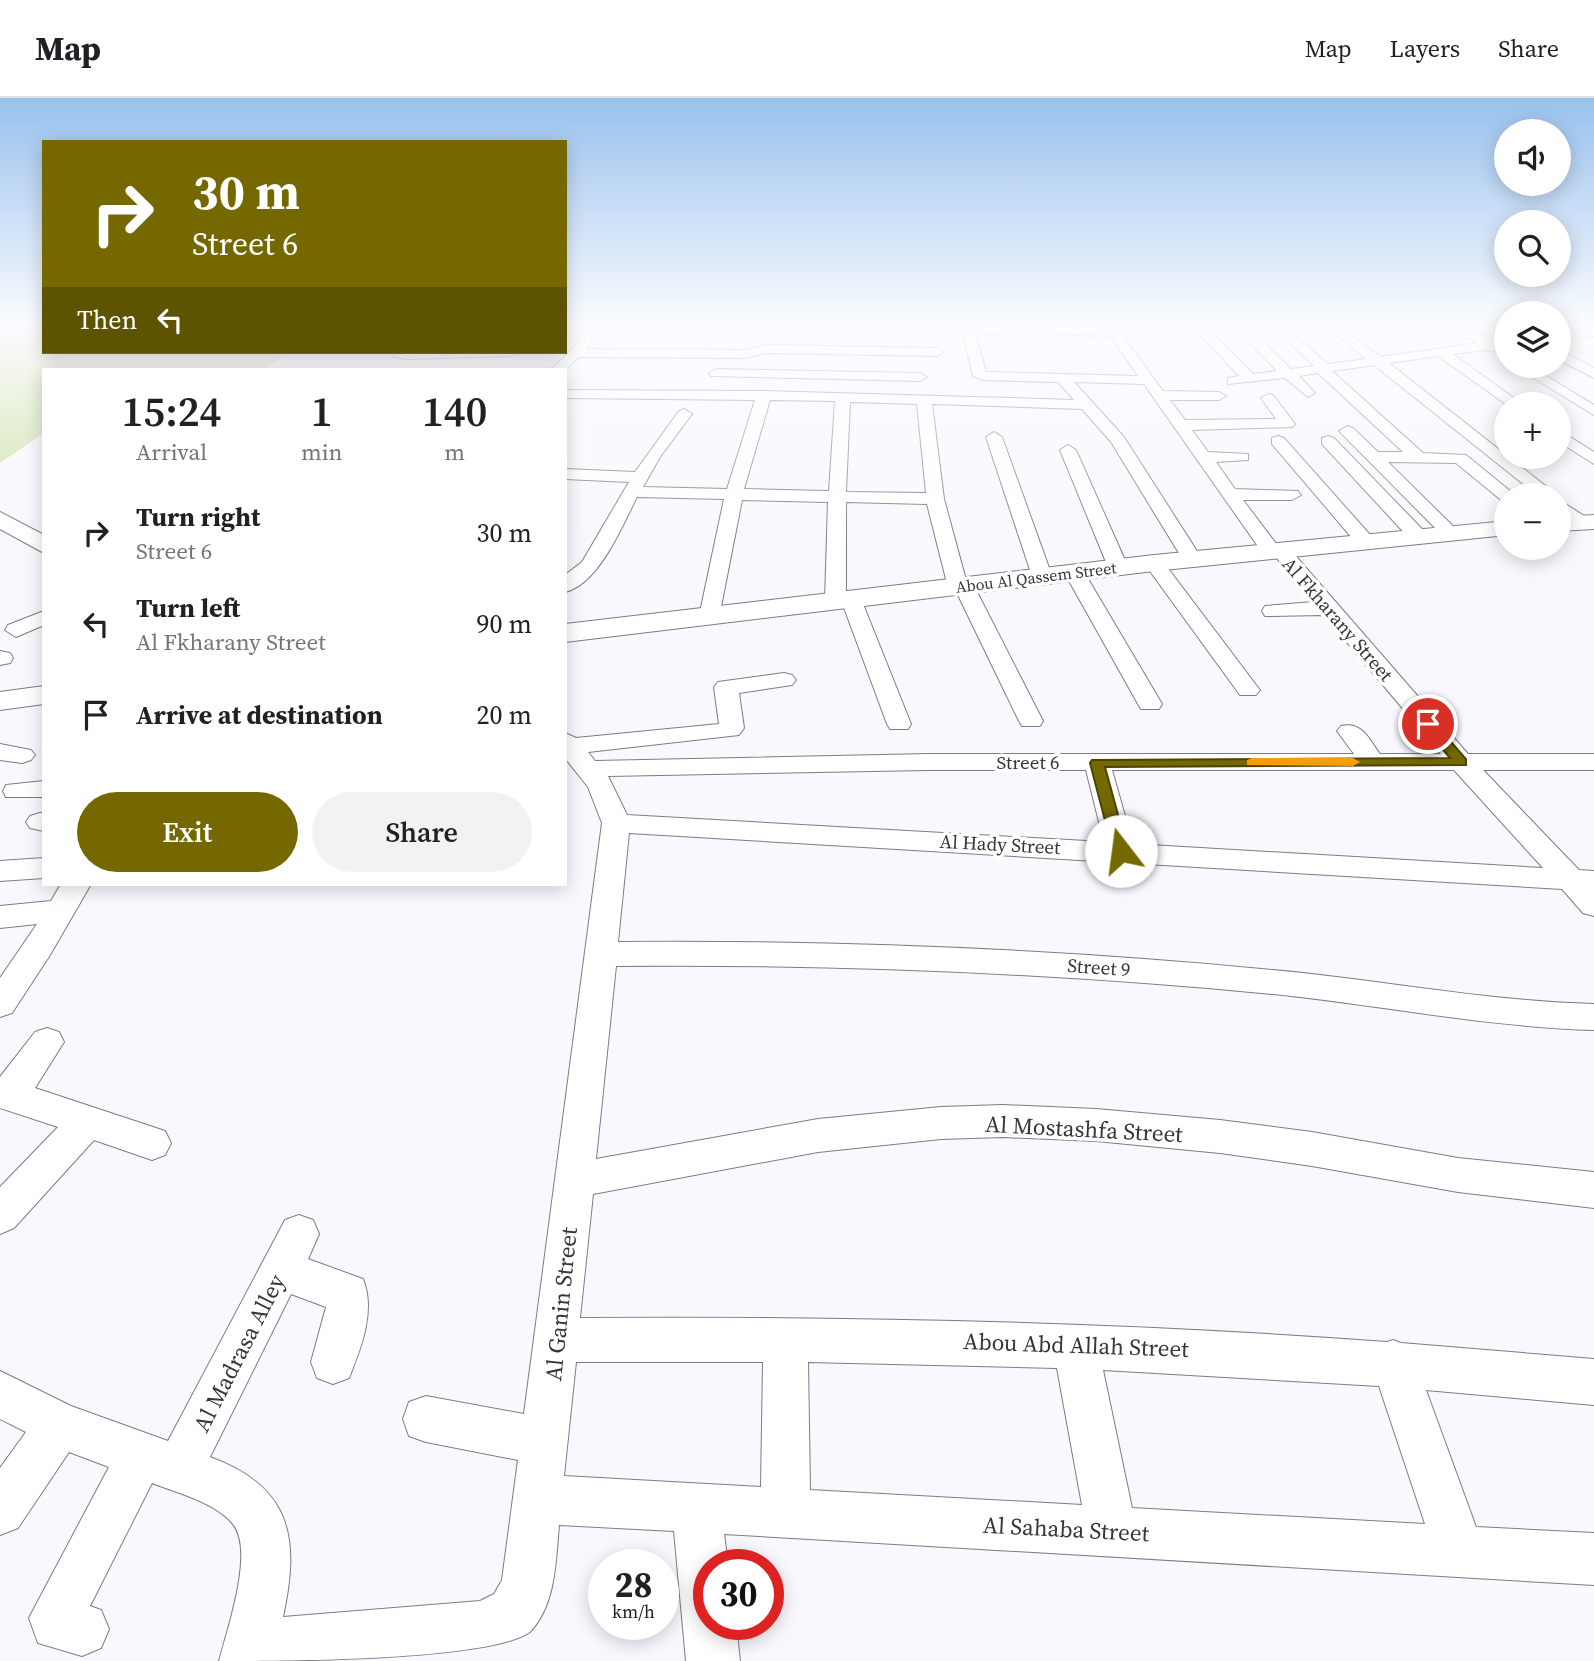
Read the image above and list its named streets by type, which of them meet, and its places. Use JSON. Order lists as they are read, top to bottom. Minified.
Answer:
{"streets":{"street":["Abou Al Qassem Street","Al Fkharany Street","Street 6","Al Hady Street","Street 9","Al Mostashfa Street","Al Ganin Street","Abou Abd Allah Street","Al Madrasa Alley","Al Sahaba Street"]},"crossings":[["Abou Al Qassem Street","Al Fkharany Street"],["Al Fkharany Street","Street 6"],["Al Fkharany Street","Al Hady Street"],["Street 6","Al Ganin Street"],["Al Hady Street","Al Ganin Street"],["Street 9","Al Ganin Street"],["Al Mostashfa Street","Al Ganin Street"],["Al Ganin Street","Abou Abd Allah Street"],["Al Ganin Street","Al Sahaba Street"]],"page":{"header":"Map","nav":["Map","Layers","Share"],"map_buttons":["+","−"],"turn":["30 m","Street 6"],"then":"Then","eta":["15:24","Arrival","1","min","140","m"],"list":[{"name":"Turn right","note":"Street 6","value":"30 m"},{"name":"Turn left","note":"Al Fkharany Street","value":"90 m"},{"name":"Arrive at destination","value":"20 m"}],"buttons":["Exit","Share"],"speed":"28 km/h","limit":"30"}}
